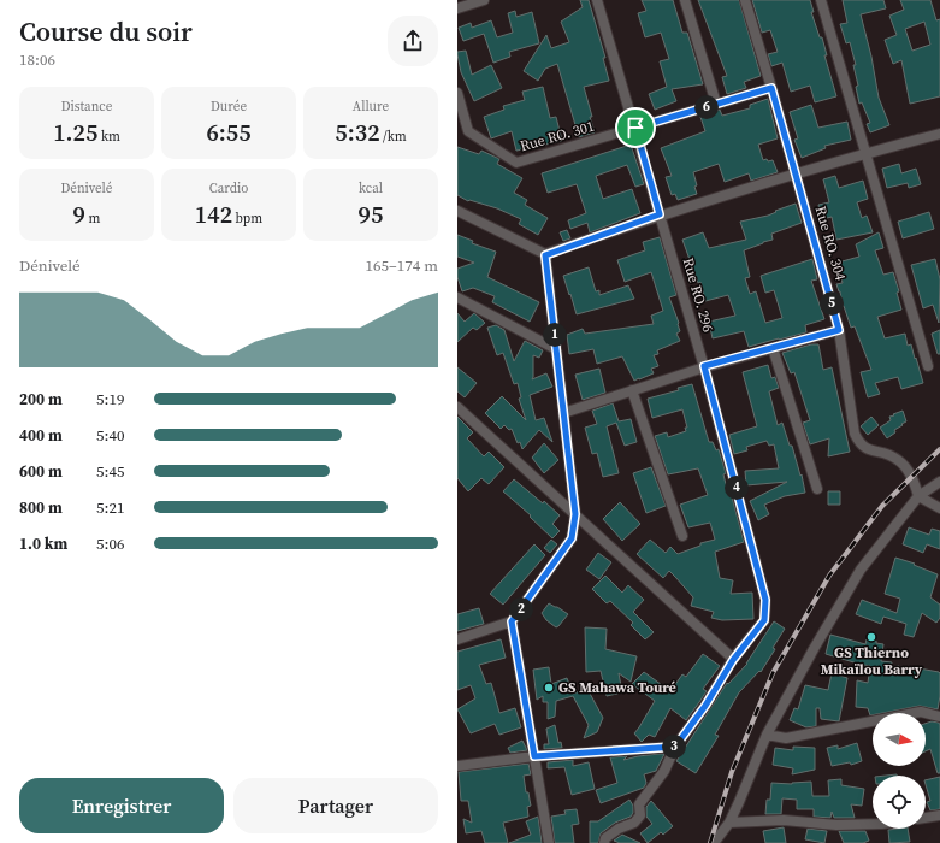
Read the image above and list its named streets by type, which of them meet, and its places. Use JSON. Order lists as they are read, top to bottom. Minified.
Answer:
{"streets":{"street":["Rue RO. 301","Rue RO. 304","Rue RO. 296"]},"crossings":[["Rue RO. 301","Rue RO. 304"],["Rue RO. 301","Rue RO. 296"]],"places":["GS Thierno Mikaïlou Barry","GS Mahawa Touré"],"north":"right","page":{"heading":["Course du soir","18:06"],"stats":[["Distance","1.25 km"],["Durée","6:55"],["Allure","5:32 /km"],["Dénivelé","9 m"],["Cardio","142 bpm"],["kcal","95"]],"pins":["6","5","1","4","2","3"],"chart":["Dénivelé","165–174 m"],"list":[{"name":"200 m","note":"5:19"},{"name":"400 m","note":"5:40"},{"name":"600 m","note":"5:45"},{"name":"800 m","note":"5:21"},{"name":"1.0 km","note":"5:06"}],"buttons":["Enregistrer","Partager"]}}
